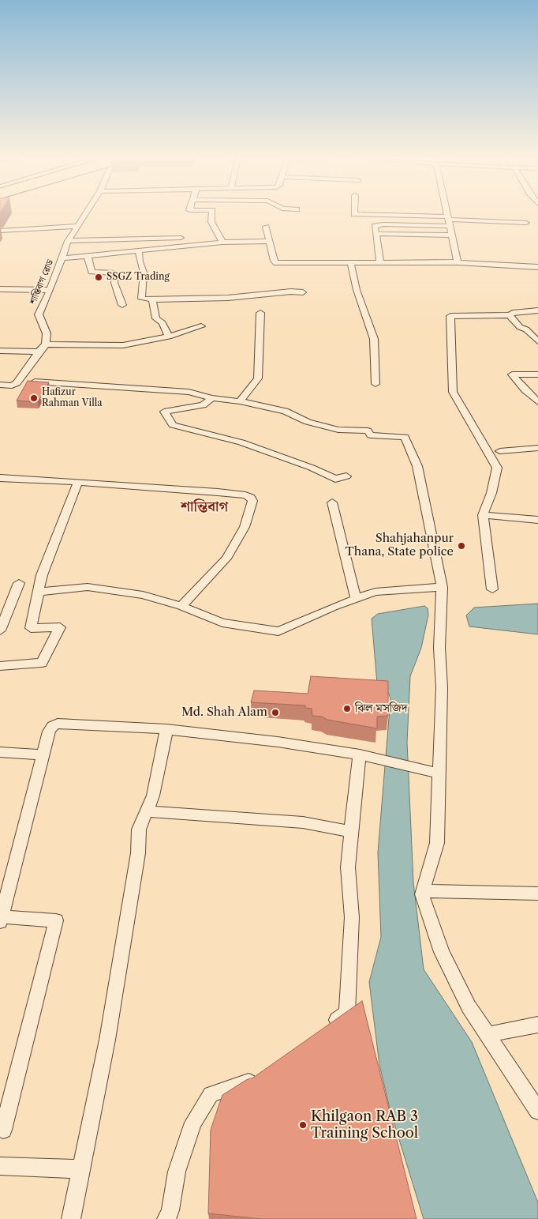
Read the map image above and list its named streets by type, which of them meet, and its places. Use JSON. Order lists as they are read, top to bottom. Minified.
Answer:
{"streets":{"street":["শান্তিবাগ রোড"]},"districts":["শান্তিবাগ"],"places":["SSGZ Trading","Hafizur Rahman Villa","Shahjahanpur Thana, State police","ঝিল মসজিদ","Md. Shah Alam","Khilgaon RAB 3 Training School"]}
